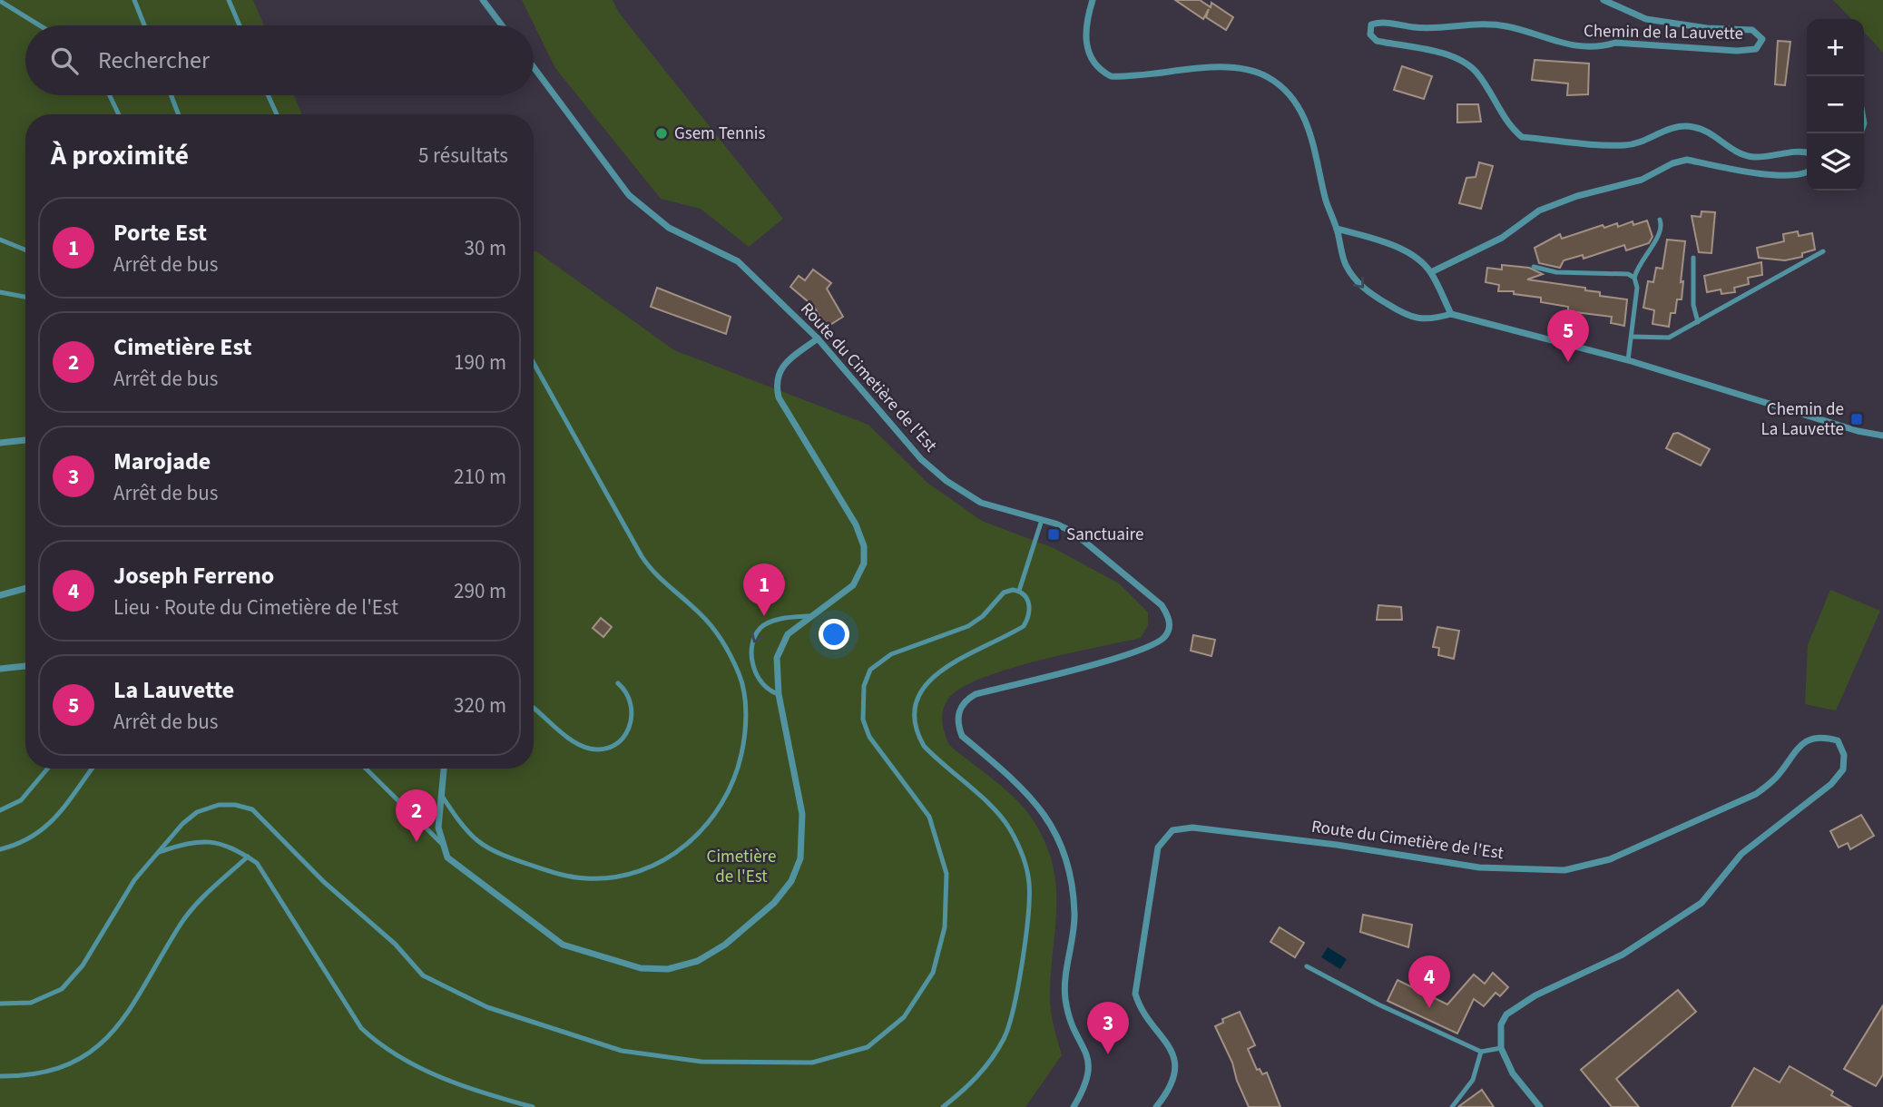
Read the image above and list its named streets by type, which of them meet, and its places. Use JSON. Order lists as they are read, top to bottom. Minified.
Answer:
{"streets":{"street":["Chemin de la Lauvette","Route du Cimetière de l'Est"]},"parks":["Cimetière de l'Est"],"places":{"other":["Gsem Tennis"],"transit":["Chemin de La Lauvette","Sanctuaire"]},"page":{"map_buttons":["+","−"],"search":"Rechercher","heading":["À proximité","5 résultats"],"list":[{"mark":"1","name":"Porte Est","note":"Arrêt de bus","value":"30 m"},{"mark":"2","name":"Cimetière Est","note":"Arrêt de bus","value":"190 m"},{"mark":"3","name":"Marojade","note":"Arrêt de bus","value":"210 m"},{"mark":"4","name":"Joseph Ferreno","note":"Lieu · Route du Cimetière de l'Est","value":"290 m"},{"mark":"5","name":"La Lauvette","note":"Arrêt de bus","value":"320 m"}],"pins":["5","1","2","4","3"]}}
